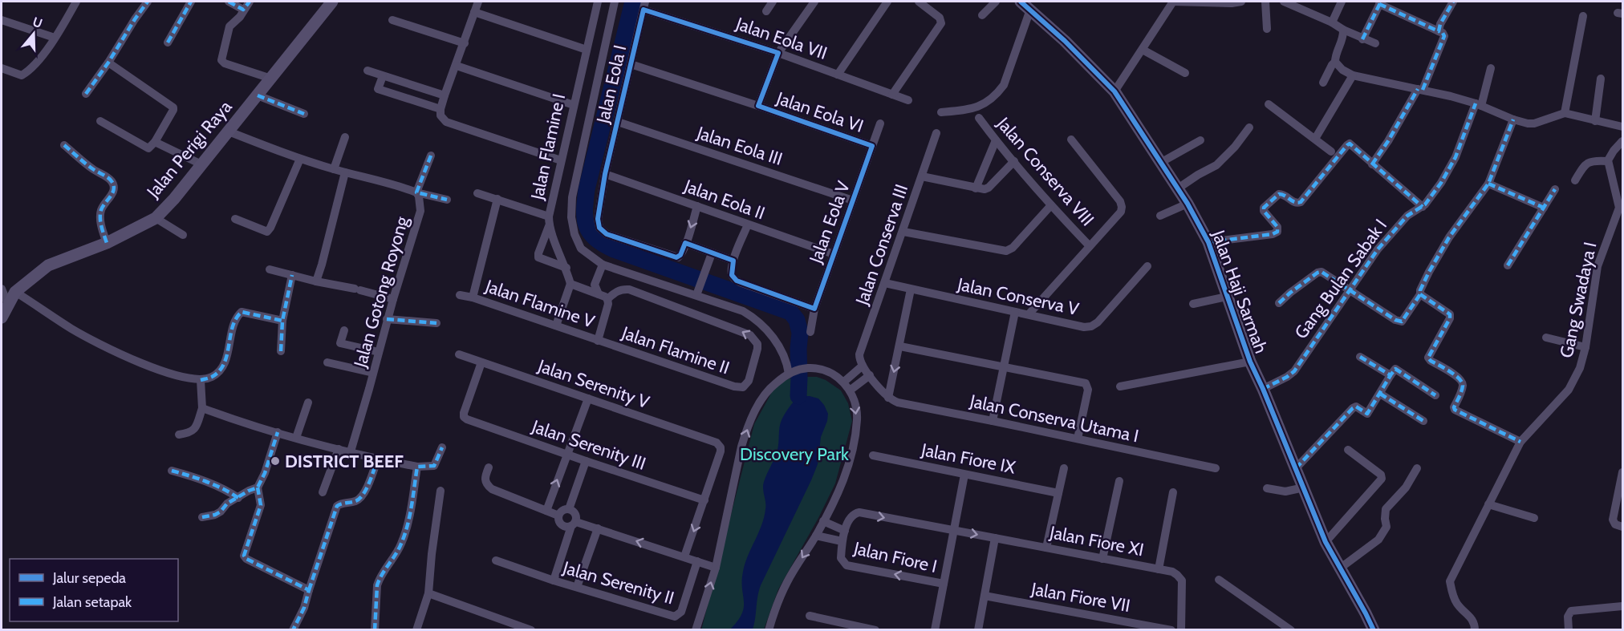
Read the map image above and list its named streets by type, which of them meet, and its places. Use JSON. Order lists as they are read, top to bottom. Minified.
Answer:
{"streets":{"street":["Jalan Eola VII","Jalan Eola I","Jalan Eola VI","Jalan Eola III","Jalan Flamine I","Jalan Perigi Raya","Jalan Conserva VIII","Jalan Eola II","Jalan Eola V","Jalan Conserva III","Gang Bulan Sabak I","Jalan Gotong Royong","Jalan Haji Sarmah","Jalan Conserva V","Gang Swadaya I","Jalan Flamine V","Jalan Flamine II","Jalan Serenity V","Jalan Conserva Utama I","Jalan Serenity III","Jalan Fiore IX","Jalan Fiore XI","Jalan Fiore I","Jalan Serenity II","Jalan Fiore VII"]},"crossings":[["Jalan Eola VII","Jalan Eola I"],["Jalan Eola I","Jalan Eola VI"],["Jalan Eola I","Jalan Eola III"],["Jalan Eola I","Jalan Eola II"],["Jalan Eola VI","Jalan Eola V"],["Jalan Eola III","Jalan Eola V"],["Jalan Eola II","Jalan Eola V"],["Jalan Conserva III","Jalan Conserva V"],["Gang Bulan Sabak I","Jalan Haji Sarmah"],["Jalan Flamine V","Jalan Flamine II"],["Jalan Serenity V","Jalan Serenity III"],["Jalan Fiore IX","Jalan Fiore I"],["Jalan Fiore XI","Jalan Fiore I"]],"one_way":["Jalan Fiore XI"],"parks":["Discovery Park"],"places":["DISTRICT BEEF"],"legend":["Jalur sepeda","Jalan setapak"],"north":"top"}
